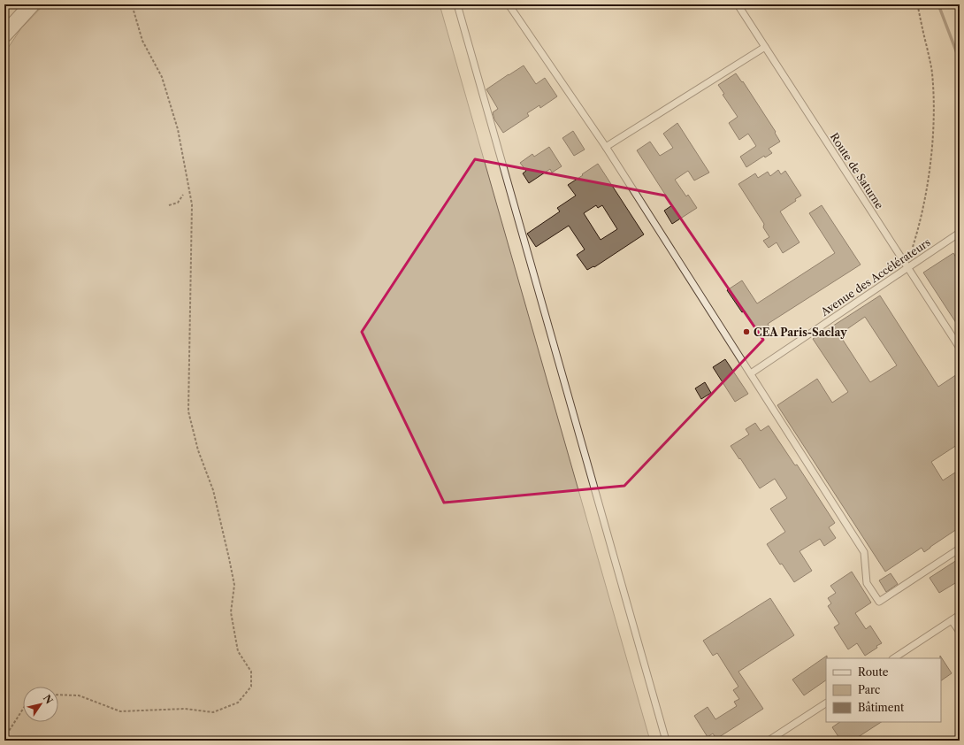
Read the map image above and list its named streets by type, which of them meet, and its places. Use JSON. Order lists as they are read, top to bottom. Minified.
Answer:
{"streets":{"lane":["Route de Saturne","Avenue des Accélérateurs"]},"crossings":[["Route de Saturne","Avenue des Accélérateurs"]],"places":["CEA Paris-Saclay"],"legend":["Route","Parc","Bâtiment"],"north":"top right"}
